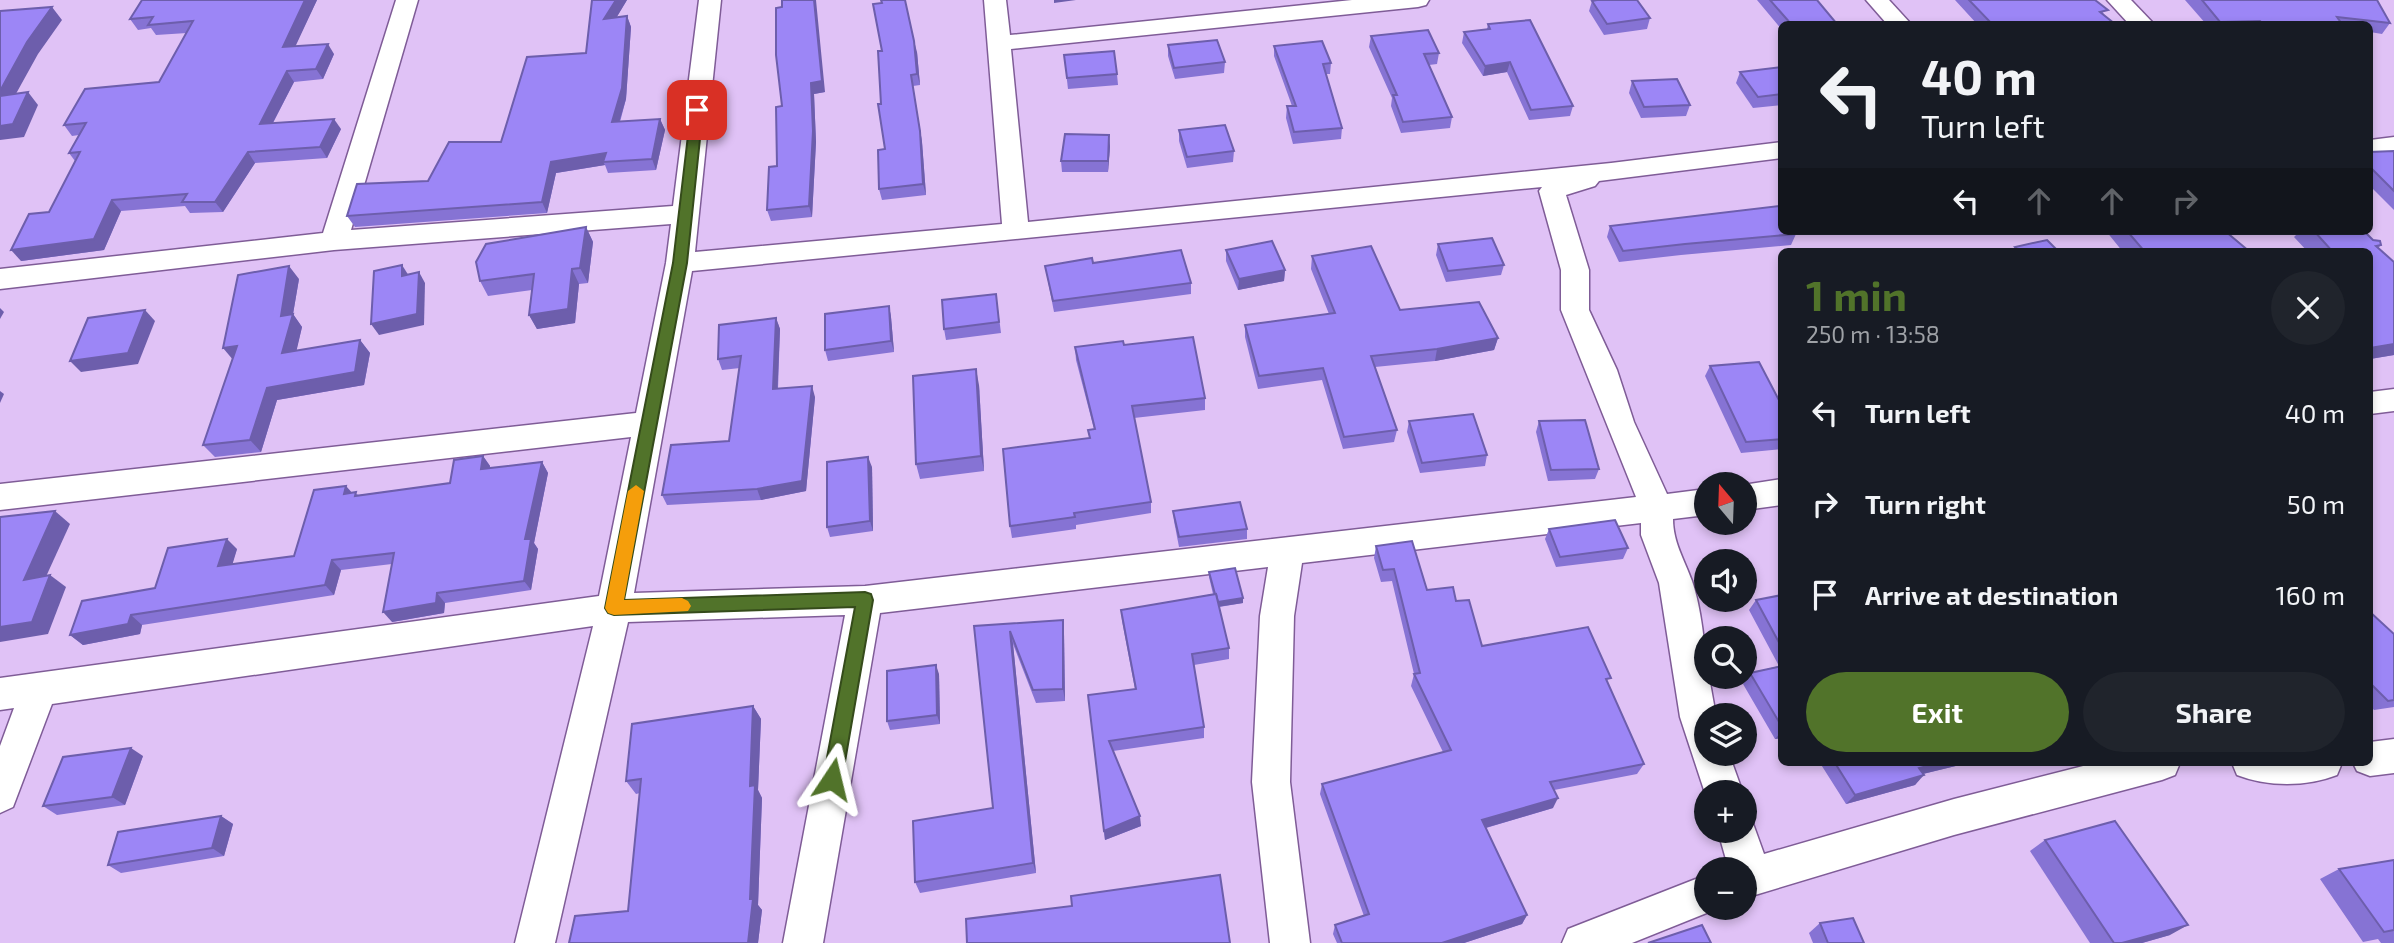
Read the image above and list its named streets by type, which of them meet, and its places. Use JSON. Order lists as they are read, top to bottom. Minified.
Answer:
{"north":"top","page":{"turn":["40 m","Turn left"],"heading":["1 min","250 m · 13:58"],"list":[{"name":"Turn left","value":"40 m"},{"name":"Turn right","value":"50 m"},{"name":"Arrive at destination","value":"160 m"}],"map_buttons":["+","−"],"buttons":["Exit","Share"]}}
